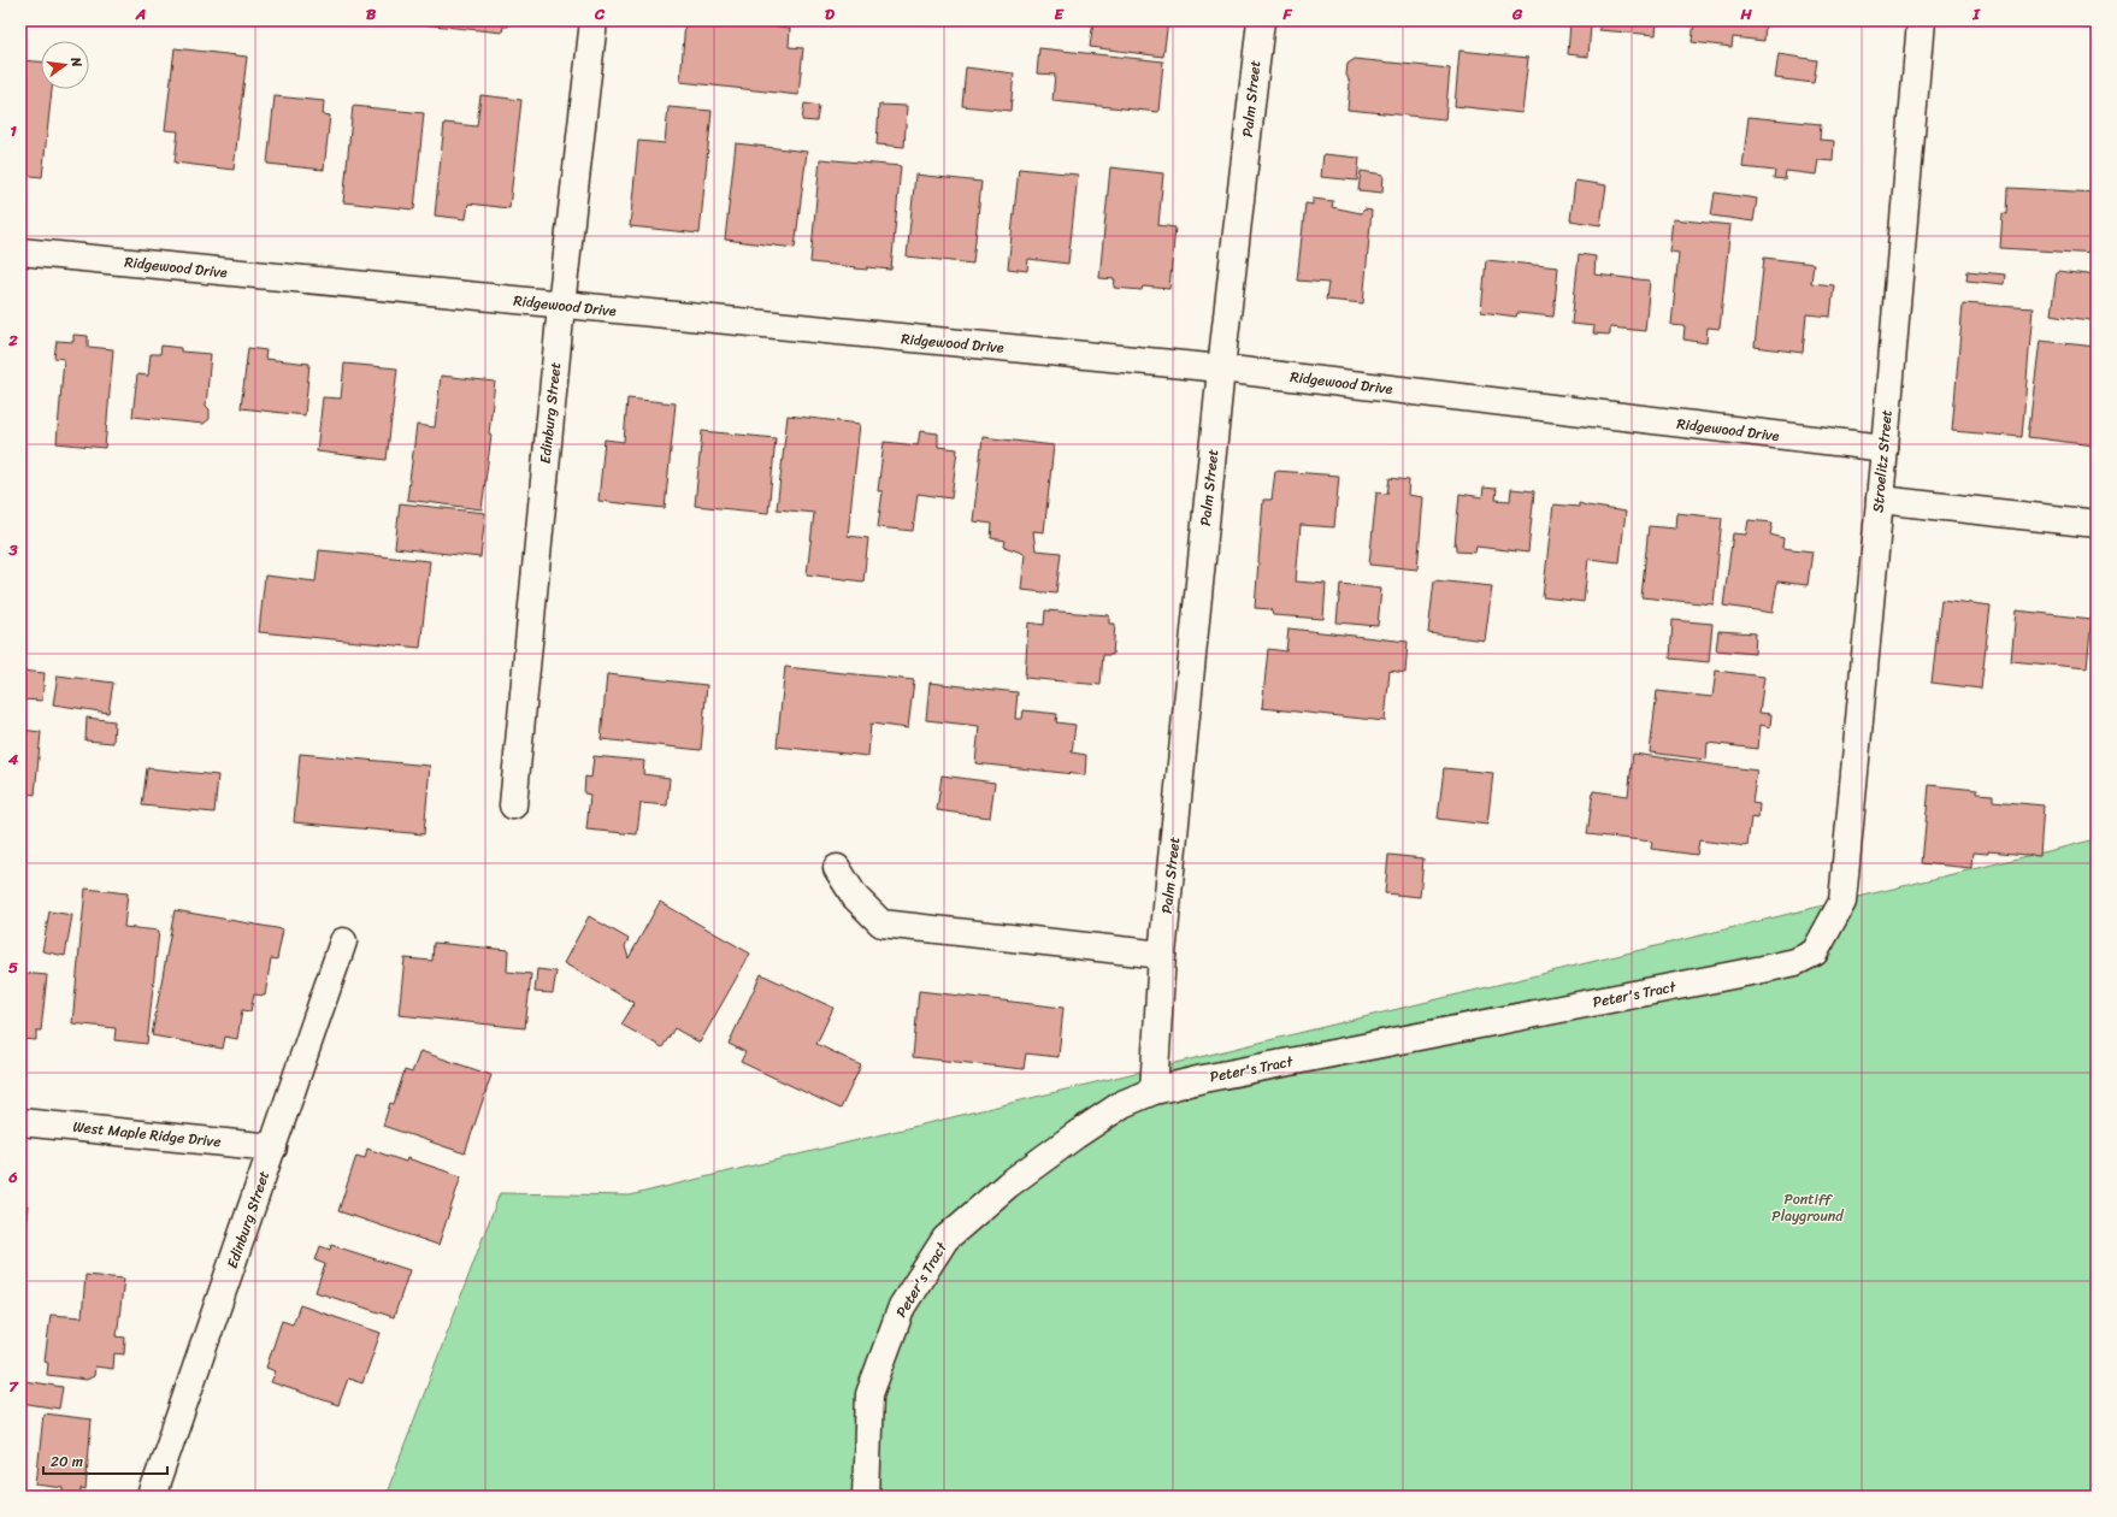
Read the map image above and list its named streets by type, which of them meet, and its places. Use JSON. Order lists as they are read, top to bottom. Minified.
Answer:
{"streets":{"street":["Palm Street","Ridgewood Drive","Edinburg Street","Stroelitz Street","Peter's Tract","West Maple Ridge Drive"]},"crossings":[["Palm Street","Ridgewood Drive"],["Palm Street","Peter's Tract"],["Ridgewood Drive","Edinburg Street"],["Ridgewood Drive","Stroelitz Street"],["Edinburg Street","West Maple Ridge Drive"],["Stroelitz Street","Peter's Tract"]],"parks":["Pontiff Playground"],"scale_bar":"20 m","north":"right","grid":{"columns":["A","B","C","D","E","F","G","H","I"],"rows":["1","2","3","4","5","6","7"]}}
